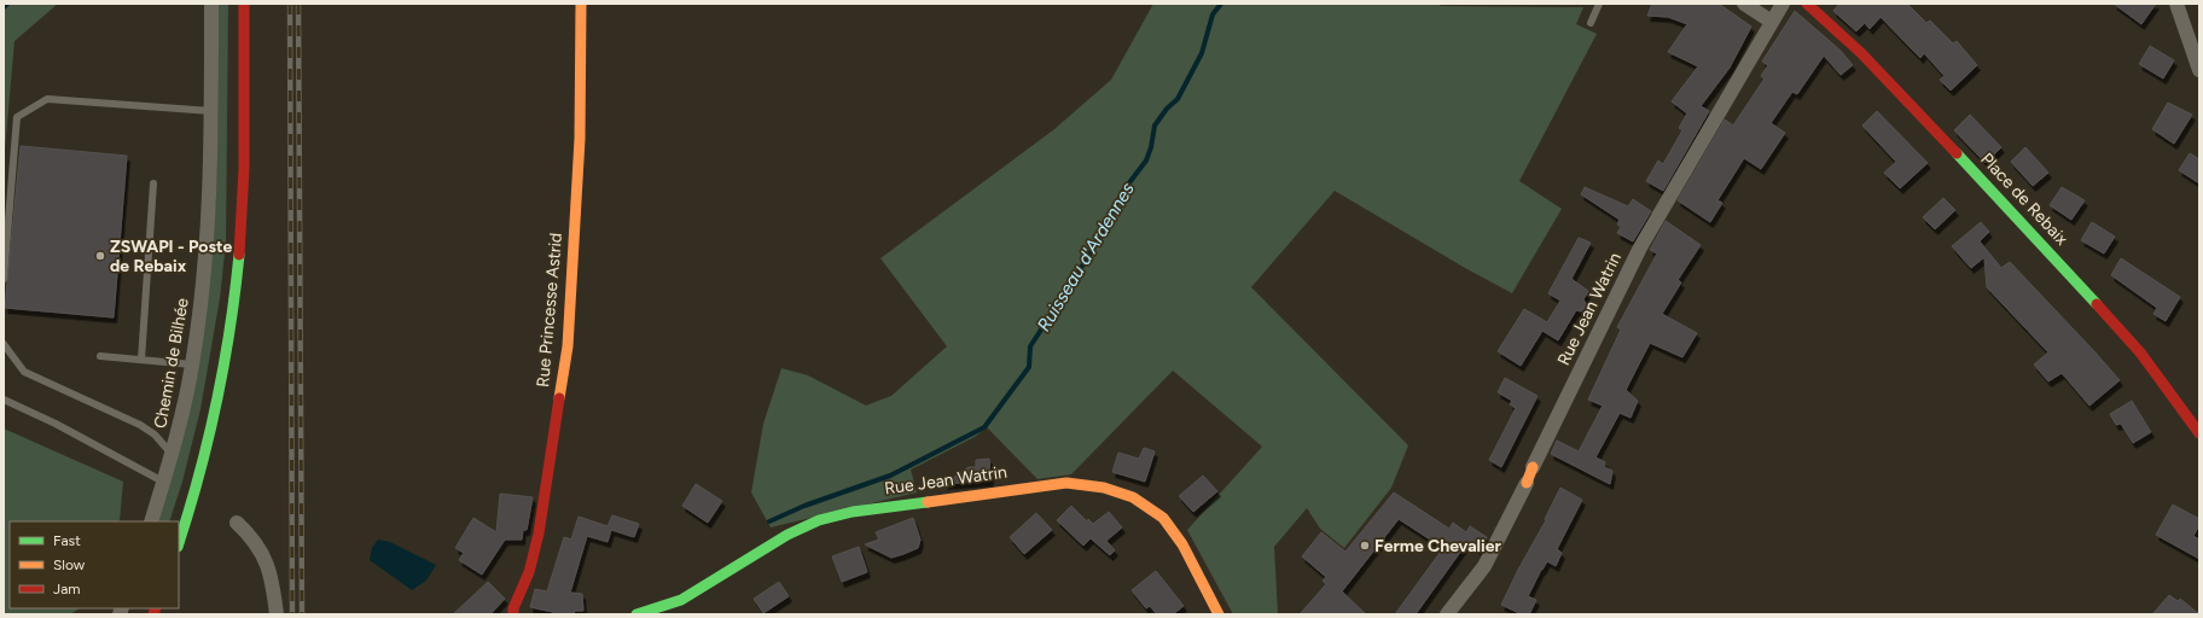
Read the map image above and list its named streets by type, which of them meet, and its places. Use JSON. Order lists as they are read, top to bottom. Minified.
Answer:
{"streets":{"main road":["Place de Rebaix","Rue Jean Watrin","Rue Princesse Astrid"],"street":["Chemin de Bilhée"]},"water":["Ruisseau d'Ardennes"],"places":["ZSWAPI - Poste de Rebaix","Ferme Chevalier"],"legend":["Fast","Slow","Jam"]}
